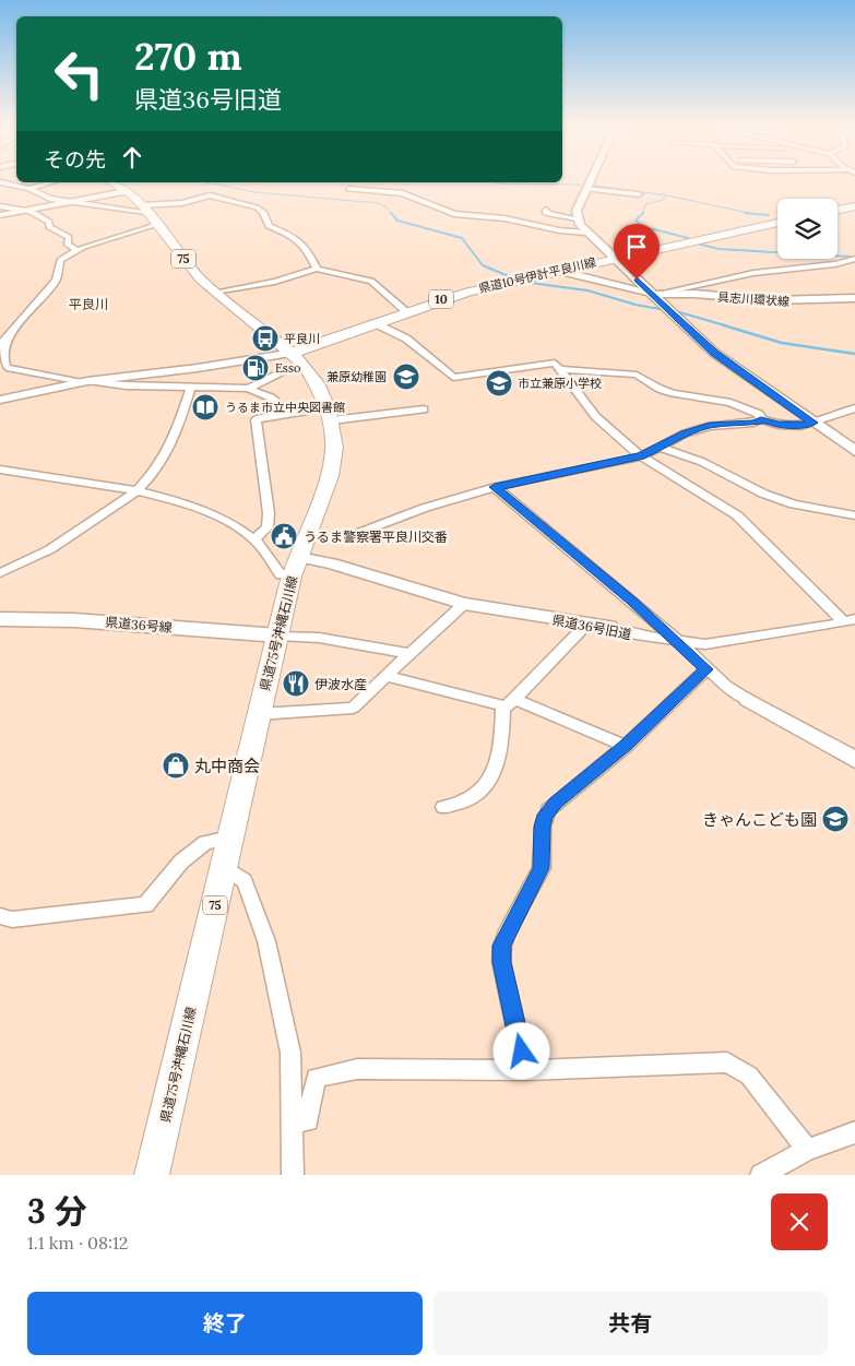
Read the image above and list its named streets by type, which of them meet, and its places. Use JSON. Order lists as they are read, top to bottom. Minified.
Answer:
{"streets":{"main road":["75","県道10号伊計平良川線","10","具志川環状線","県道36号線","県道75号沖縄石川線"],"street":["県道36号旧道"]},"crossings":[["県道10号伊計平良川線","具志川環状線"],["県道10号伊計平良川線","県道75号沖縄石川線"],["県道36号線","県道75号沖縄石川線"],["県道36号旧道","県道75号沖縄石川線"]],"districts":["平良川"],"places":{"bus stop":["平良川"],"fuel station":["Esso"],"school or university":["兼原幼稚園","市立兼原小学校","きゃんこども園"],"library":["うるま市立中央図書館"],"public building":["うるま警察署平良川交番"],"restaurant":["伊波水産"],"shop":["丸中商会"]},"page":{"turn":["270 m","県道36号旧道"],"then":"その先","heading":["3 分","1.1 km · 08:12"],"buttons":["終了","共有"]}}
